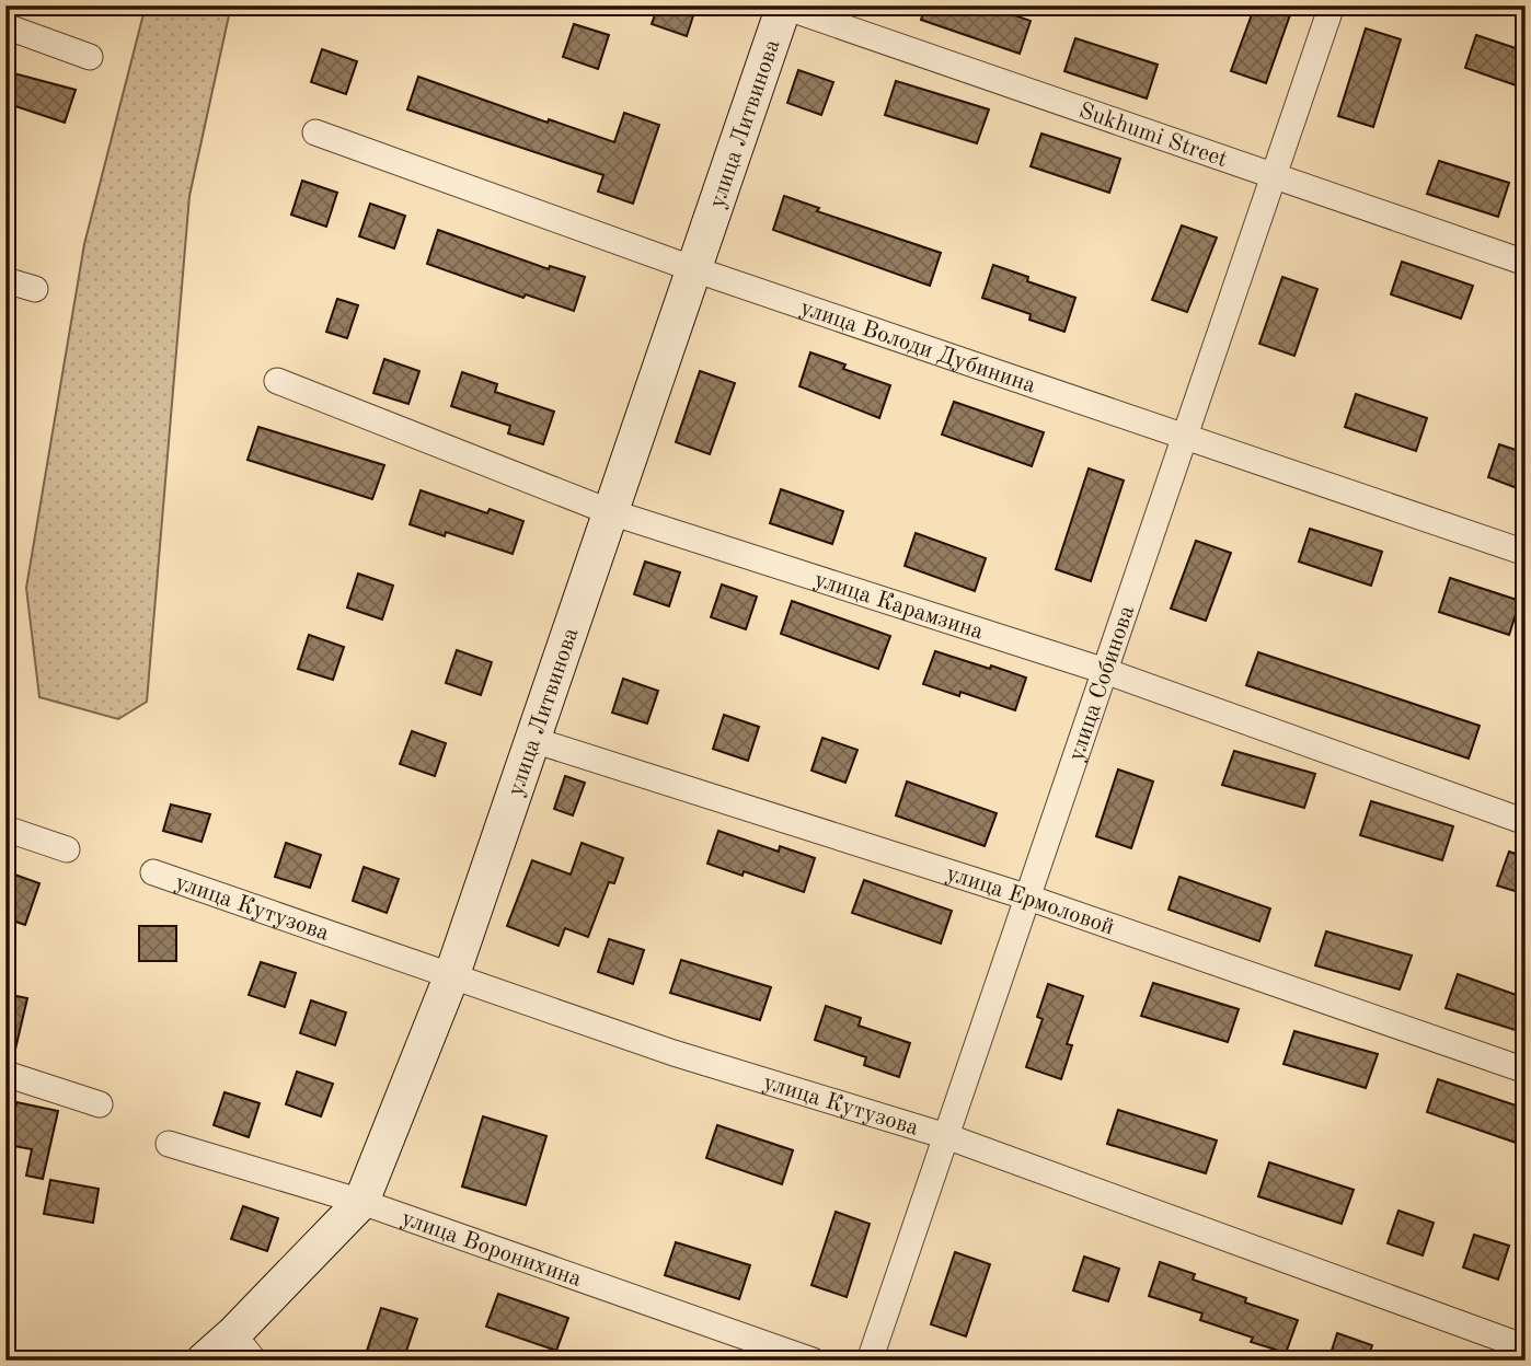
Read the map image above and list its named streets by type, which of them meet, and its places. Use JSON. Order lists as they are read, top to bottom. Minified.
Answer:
{"streets":{"street":["улица Литвинова","Sukhumi Street","улица Володи Дубинина","улица Карамзина","улица Собинова","улица Ермоловой","улица Кутузова","улица Воронихина"]},"crossings":[["улица Литвинова","Sukhumi Street"],["улица Литвинова","улица Володи Дубинина"],["улица Литвинова","улица Карамзина"],["улица Литвинова","улица Ермоловой"],["улица Литвинова","улица Кутузова"],["улица Литвинова","улица Воронихина"],["Sukhumi Street","улица Собинова"],["улица Володи Дубинина","улица Собинова"],["улица Карамзина","улица Собинова"],["улица Собинова","улица Ермоловой"],["улица Собинова","улица Кутузова"]]}
